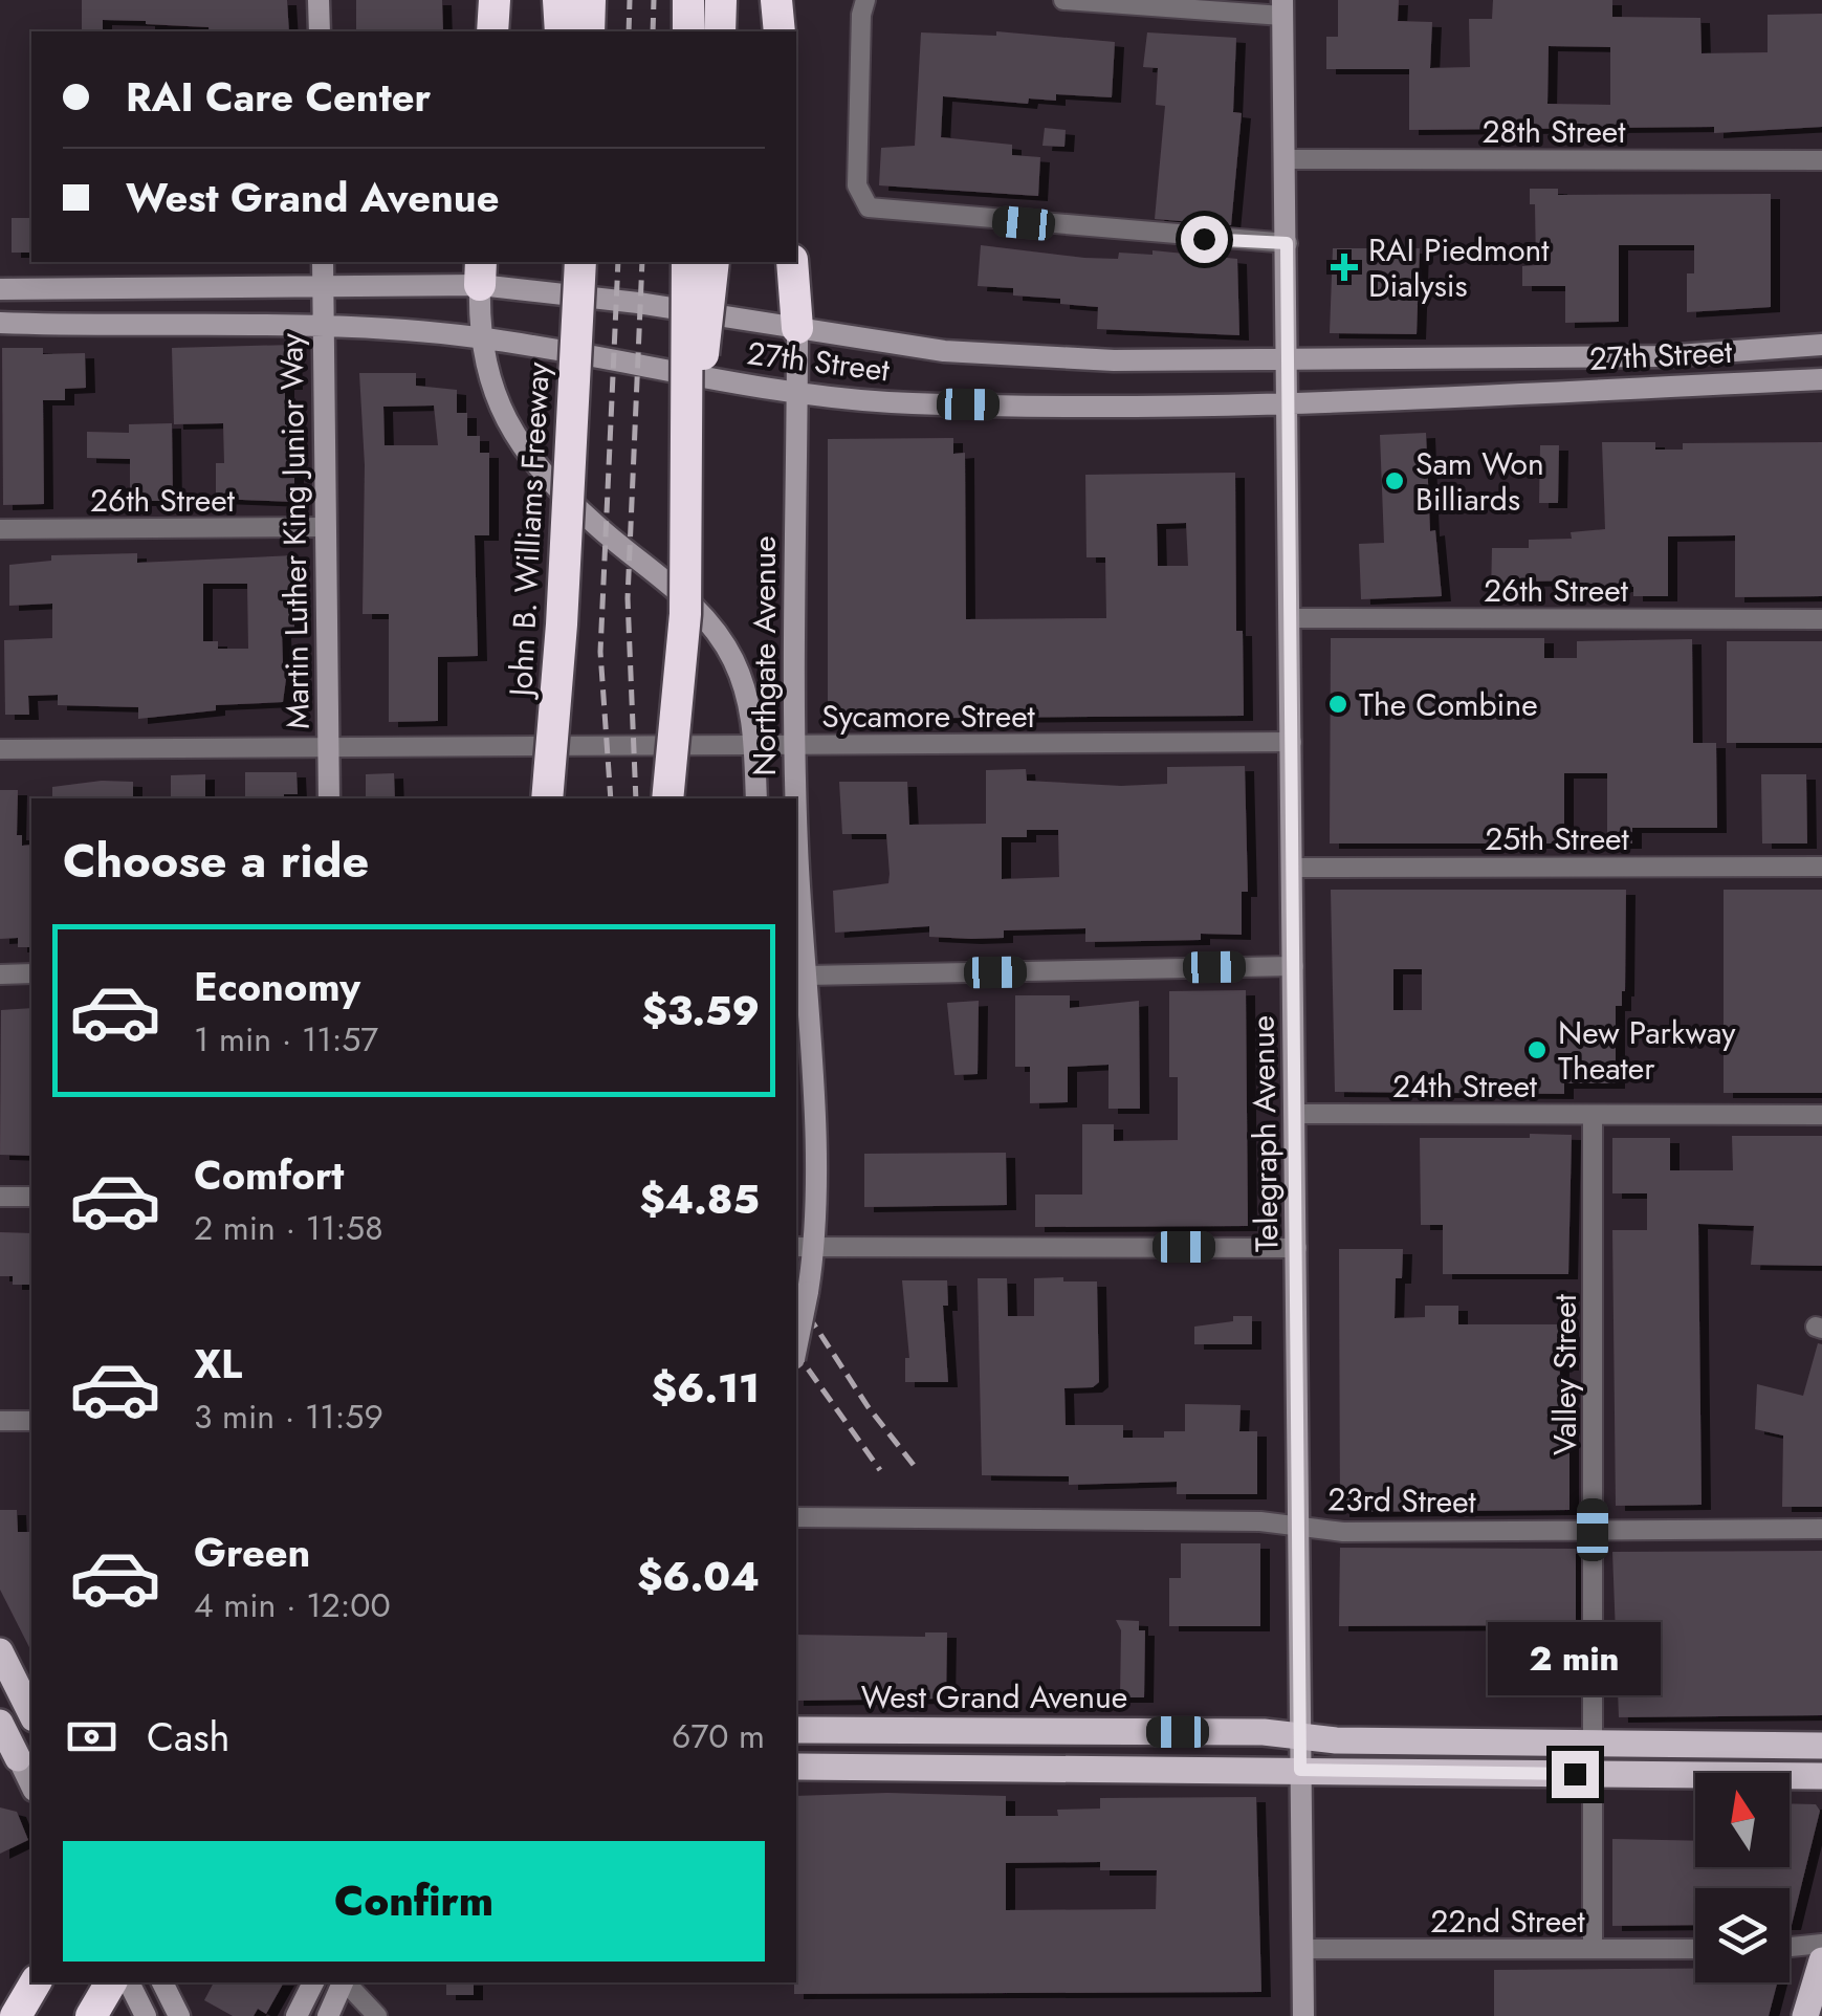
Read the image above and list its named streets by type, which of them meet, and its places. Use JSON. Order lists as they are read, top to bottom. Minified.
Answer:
{"streets":{"highway":["John B. Williams Freeway"],"main road":["27th Street","Martin Luther King Junior Way","Northgate Avenue","Telegraph Avenue","West Grand Avenue"],"street":["28th Street","26th Street","Sycamore Street","25th Street","24th Street","Valley Street","23rd Street","22nd Street"]},"crossings":[["28th Street","Telegraph Avenue"],["27th Street","Martin Luther King Junior Way"],["27th Street","Northgate Avenue"],["27th Street","Telegraph Avenue"],["26th Street","Martin Luther King Junior Way"],["26th Street","Telegraph Avenue"],["Martin Luther King Junior Way","Sycamore Street"],["Northgate Avenue","Sycamore Street"],["Sycamore Street","Telegraph Avenue"],["25th Street","Telegraph Avenue"],["24th Street","Telegraph Avenue"],["24th Street","Valley Street"],["Telegraph Avenue","23rd Street"],["Telegraph Avenue","West Grand Avenue"],["Telegraph Avenue","22nd Street"],["Valley Street","23rd Street"],["Valley Street","West Grand Avenue"],["Valley Street","22nd Street"]],"places":{"health":["RAI Piedmont Dialysis"],"other":["Sam Won Billiards","The Combine","New Parkway Theater"]},"north":"top","page":{"banner":["RAI Care Center","West Grand Avenue"],"heading":"Choose a ride","list":[{"name":"Economy","note":"1 min · 11:57","value":"$3.59"},{"name":"Comfort","note":"2 min · 11:58","value":"$4.85"},{"name":"XL","note":"3 min · 11:59","value":"$6.11"},{"name":"Green","note":"4 min · 12:00","value":"$6.04"}],"bubble":"2 min","pay":["Cash","670 m"],"buttons":"Confirm"}}
